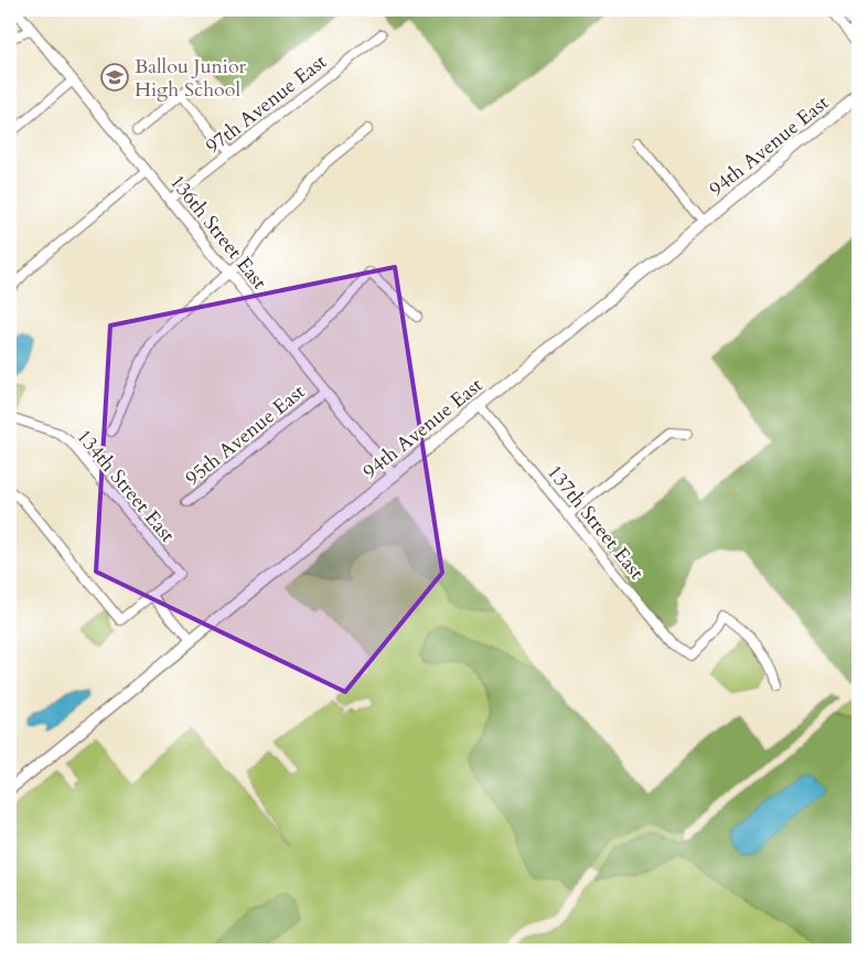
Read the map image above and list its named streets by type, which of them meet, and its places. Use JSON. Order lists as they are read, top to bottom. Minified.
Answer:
{"streets":{"main road":["94th Avenue East"],"street":["97th Avenue East","136th Street East","95th Avenue East","134th Street East","137th Street East"]},"crossings":[["97th Avenue East","136th Street East"],["94th Avenue East","136th Street East"],["94th Avenue East","137th Street East"],["136th Street East","95th Avenue East"]],"places":{"school or university":["Ballou Junior High School"]}}
